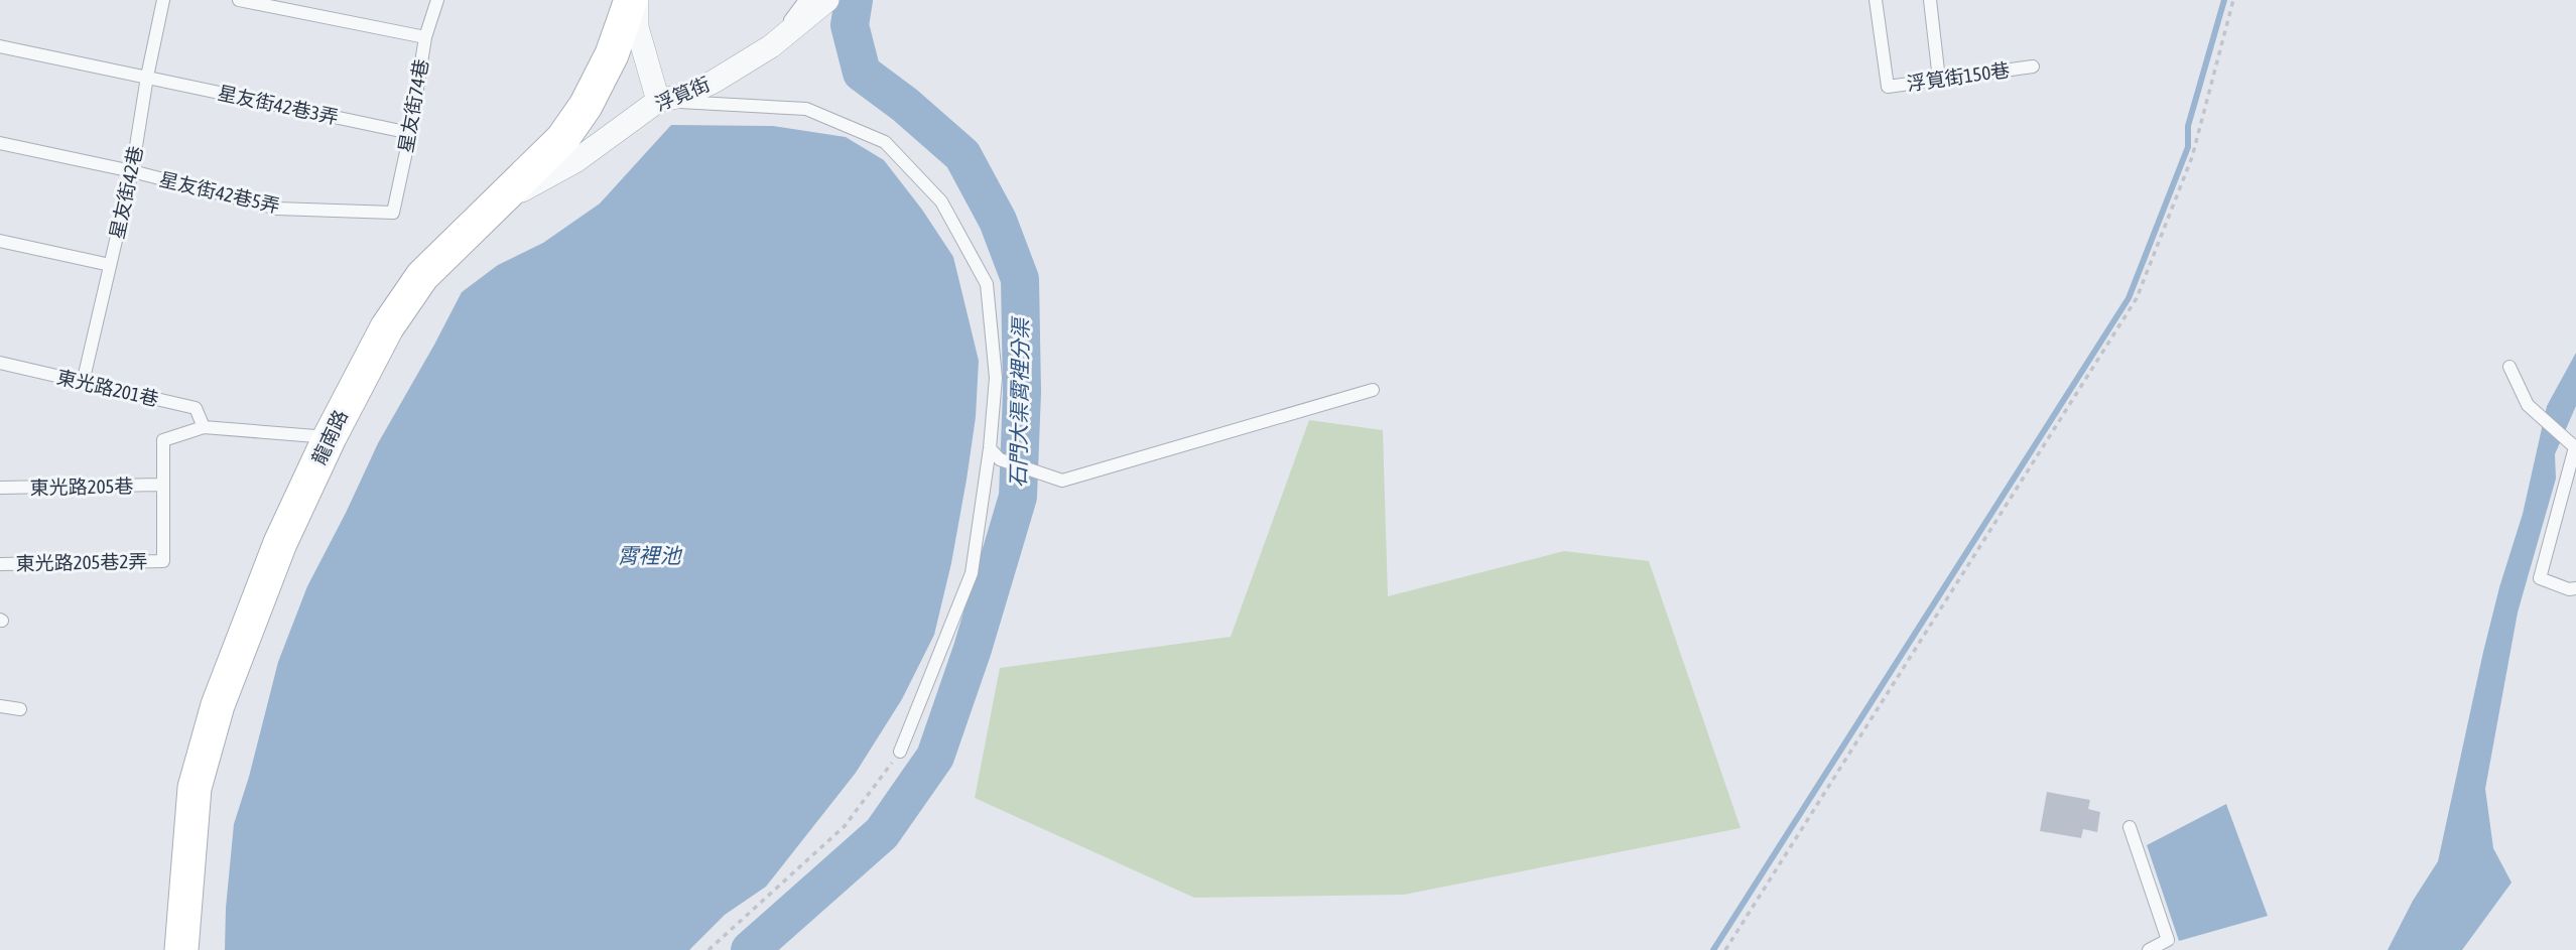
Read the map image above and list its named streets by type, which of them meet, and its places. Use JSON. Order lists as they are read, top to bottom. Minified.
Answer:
{"streets":{"main road":["龍南路"],"street":["浮筧街"],"lane":["浮筧街150巷","星友街42巷3弄","星友街74巷","星友街42巷","星友街42巷5弄","東光路201巷","東光路205巷","東光路205巷2弄"]},"crossings":[["浮筧街","龍南路"],["星友街42巷3弄","星友街74巷"],["星友街42巷3弄","星友街42巷"],["星友街74巷","星友街42巷5弄"],["星友街42巷","星友街42巷5弄"],["星友街42巷","東光路201巷"],["東光路205巷","東光路205巷2弄"]],"water":["石門大渠霄裡分渠","霄裡池"]}
